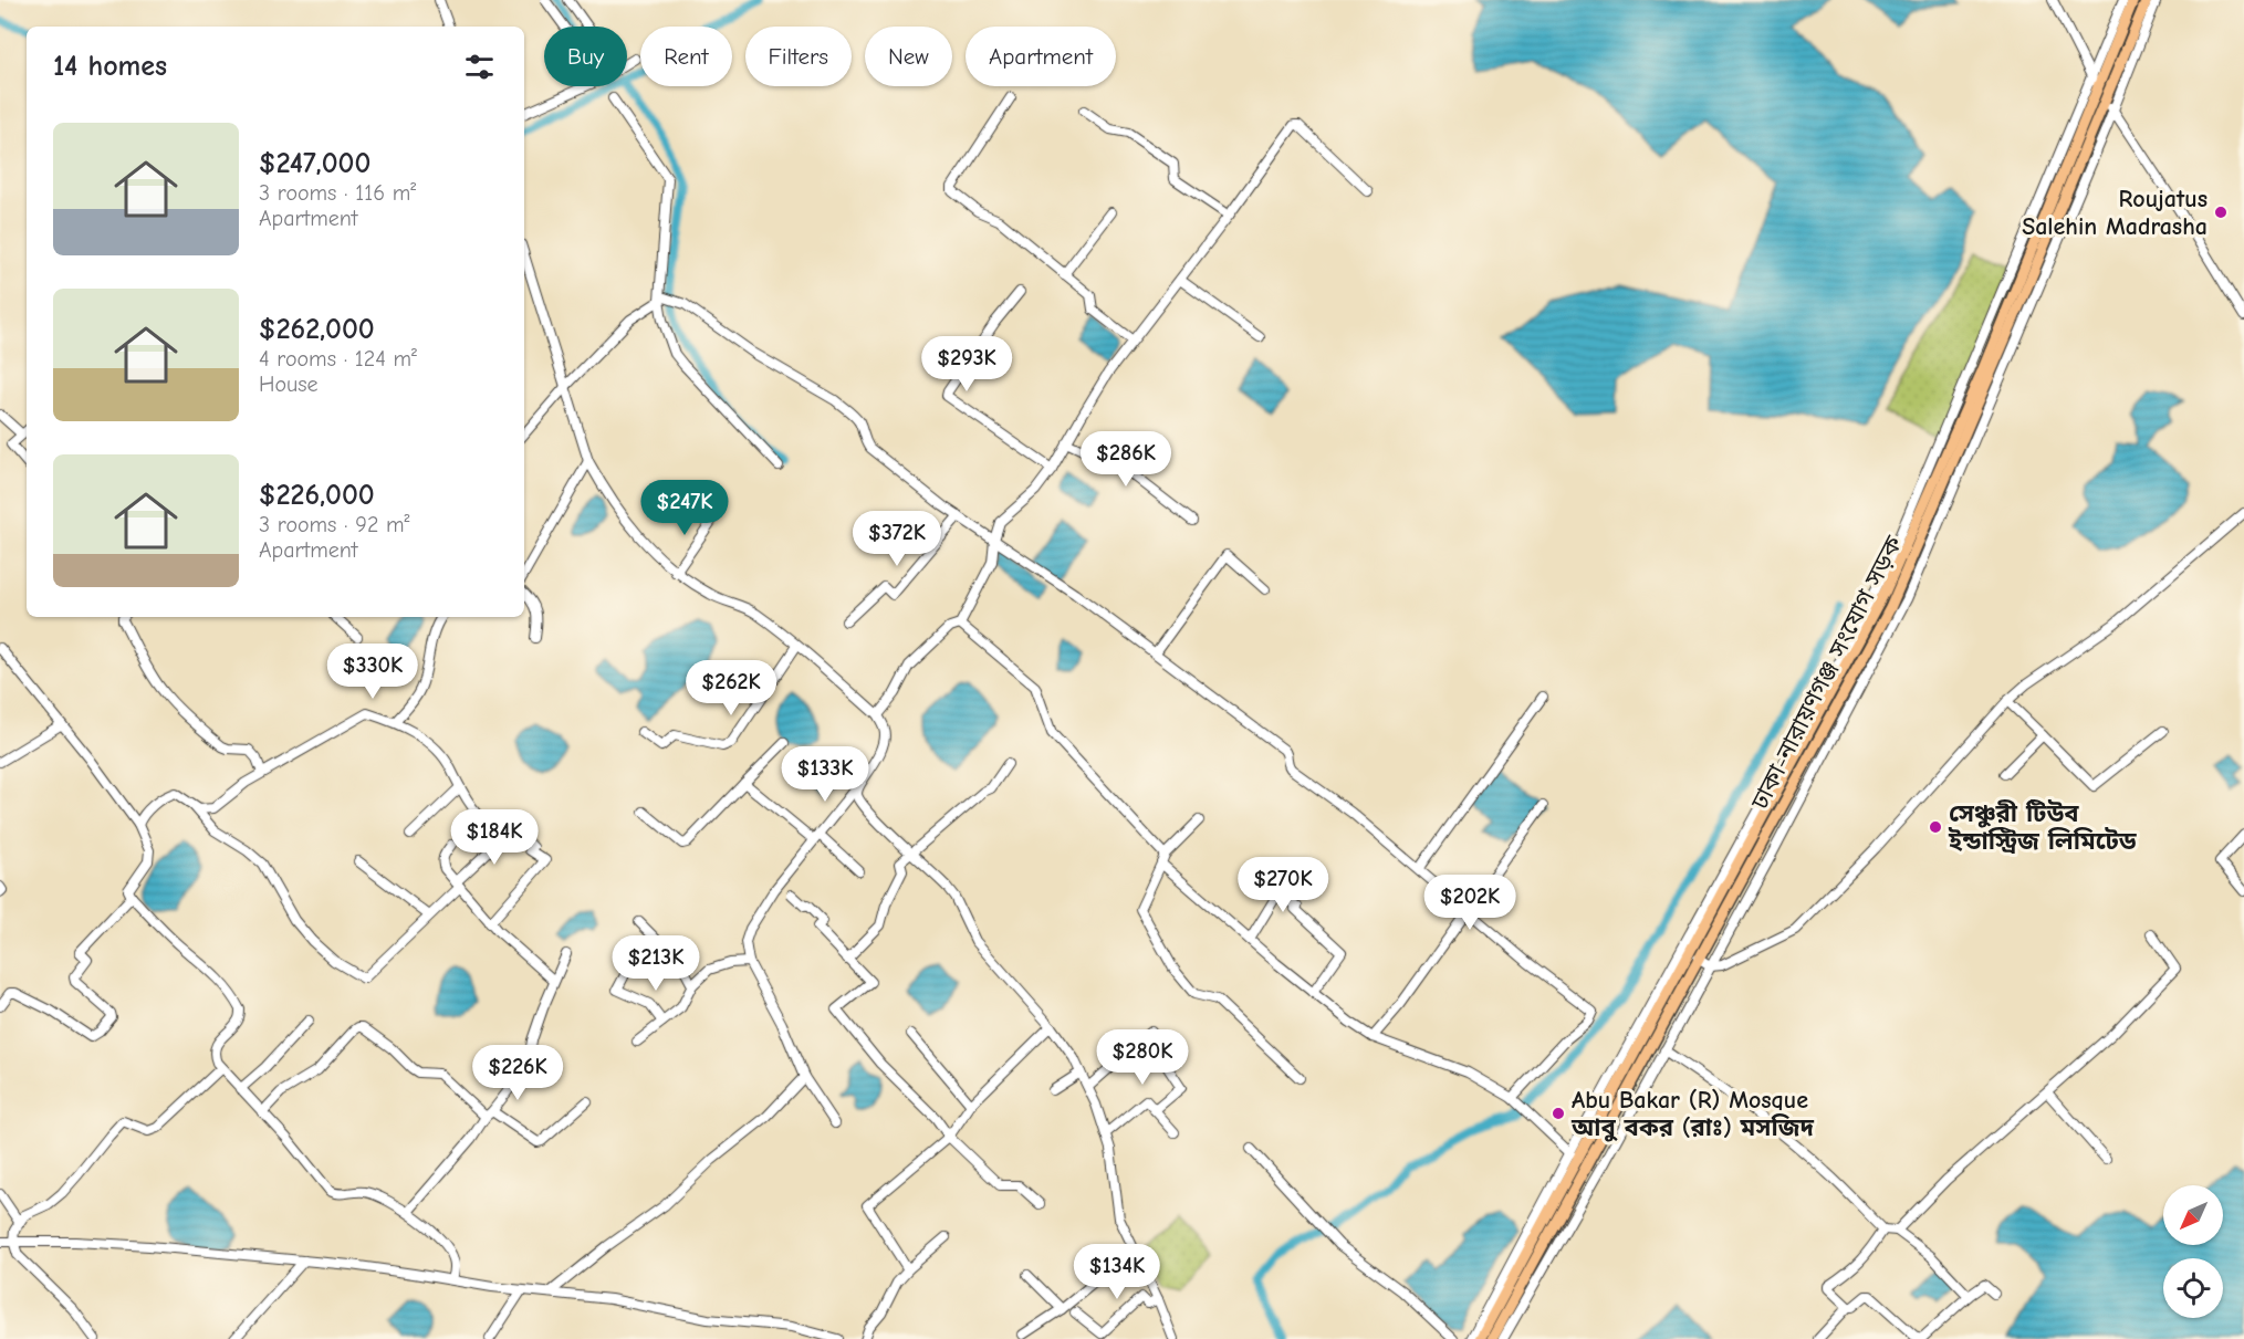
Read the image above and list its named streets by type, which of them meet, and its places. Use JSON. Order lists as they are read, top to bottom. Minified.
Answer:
{"streets":{"main road":["ঢাকা-নারায়ণগঞ্জ সংযোগ সড়ক"]},"places":["Roujatus Salehin Madrasha","সেঞ্চুরী টিউব ইন্ডাস্ট্রিজ লিমিটেড","Abu Bakar (R) Mosque আবু বকর (রাঃ) মসজিদ"],"north":"bottom left","page":{"chip":["Buy","Rent","Filters","New","Apartment"],"heading":"14 homes","list":[{"name":"$247,000","note":"3 rooms · 116 m² · Apartment"},{"name":"$262,000","note":"4 rooms · 124 m² · House"},{"name":"$226,000","note":"3 rooms · 92 m² · Apartment"}],"price":["$293K","$286K","$247K","$372K","$330K","$262K","$133K","$184K","$270K","$202K","$213K","$280K","$226K","$134K"]}}
